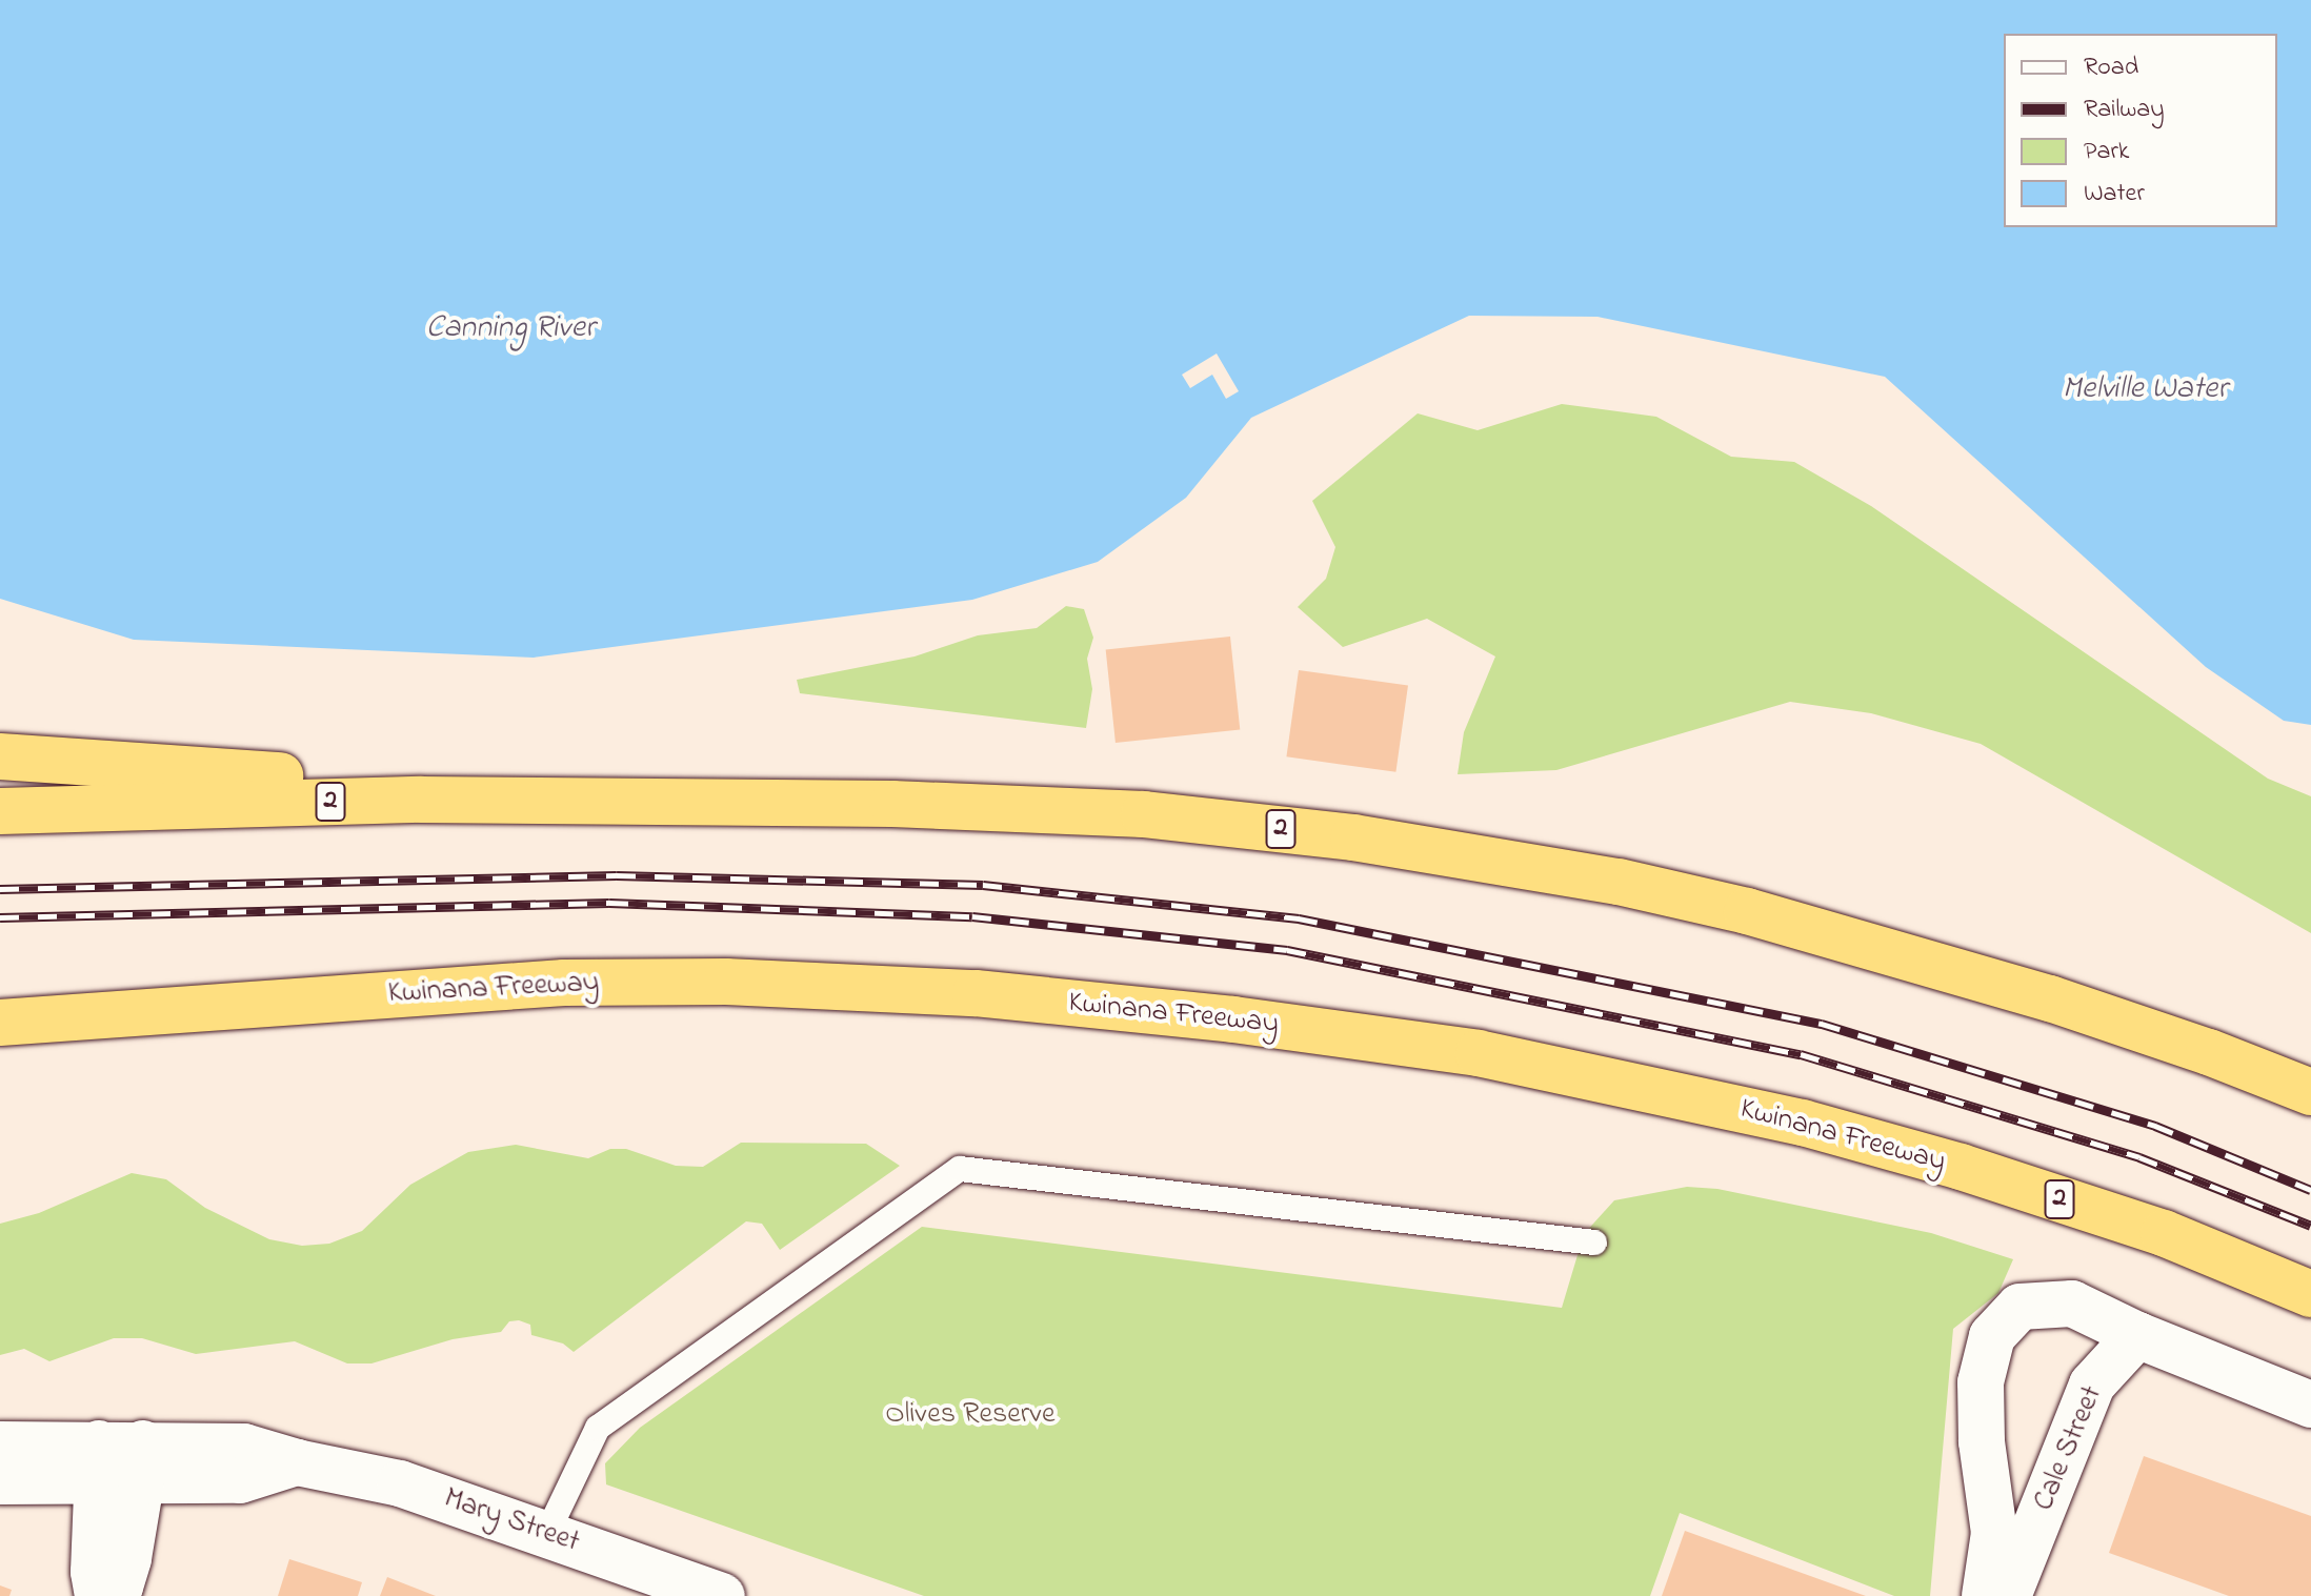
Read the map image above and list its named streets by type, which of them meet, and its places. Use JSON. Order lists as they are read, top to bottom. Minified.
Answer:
{"streets":{"highway":["2","Kwinana Freeway"],"street":["Cale Street","Mary Street"]},"water":["Canning River","Melville Water"],"parks":["Olives Reserve"],"legend":["Road","Railway","Park","Water"]}
